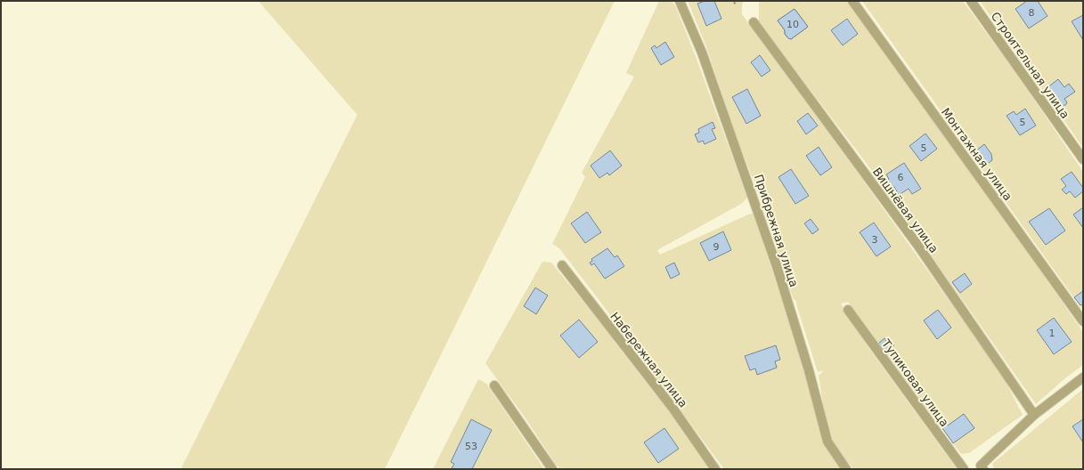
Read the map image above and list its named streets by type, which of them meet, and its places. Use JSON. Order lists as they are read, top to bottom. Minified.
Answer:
{"streets":{"street":["Строительная улица","Монтажная улица","Вишнёвая улица","Прибрежная улица","Набережная улица","Тупиковая улица"]},"house_numbers":["8","10","5","5","6","3","9","1","53"]}
